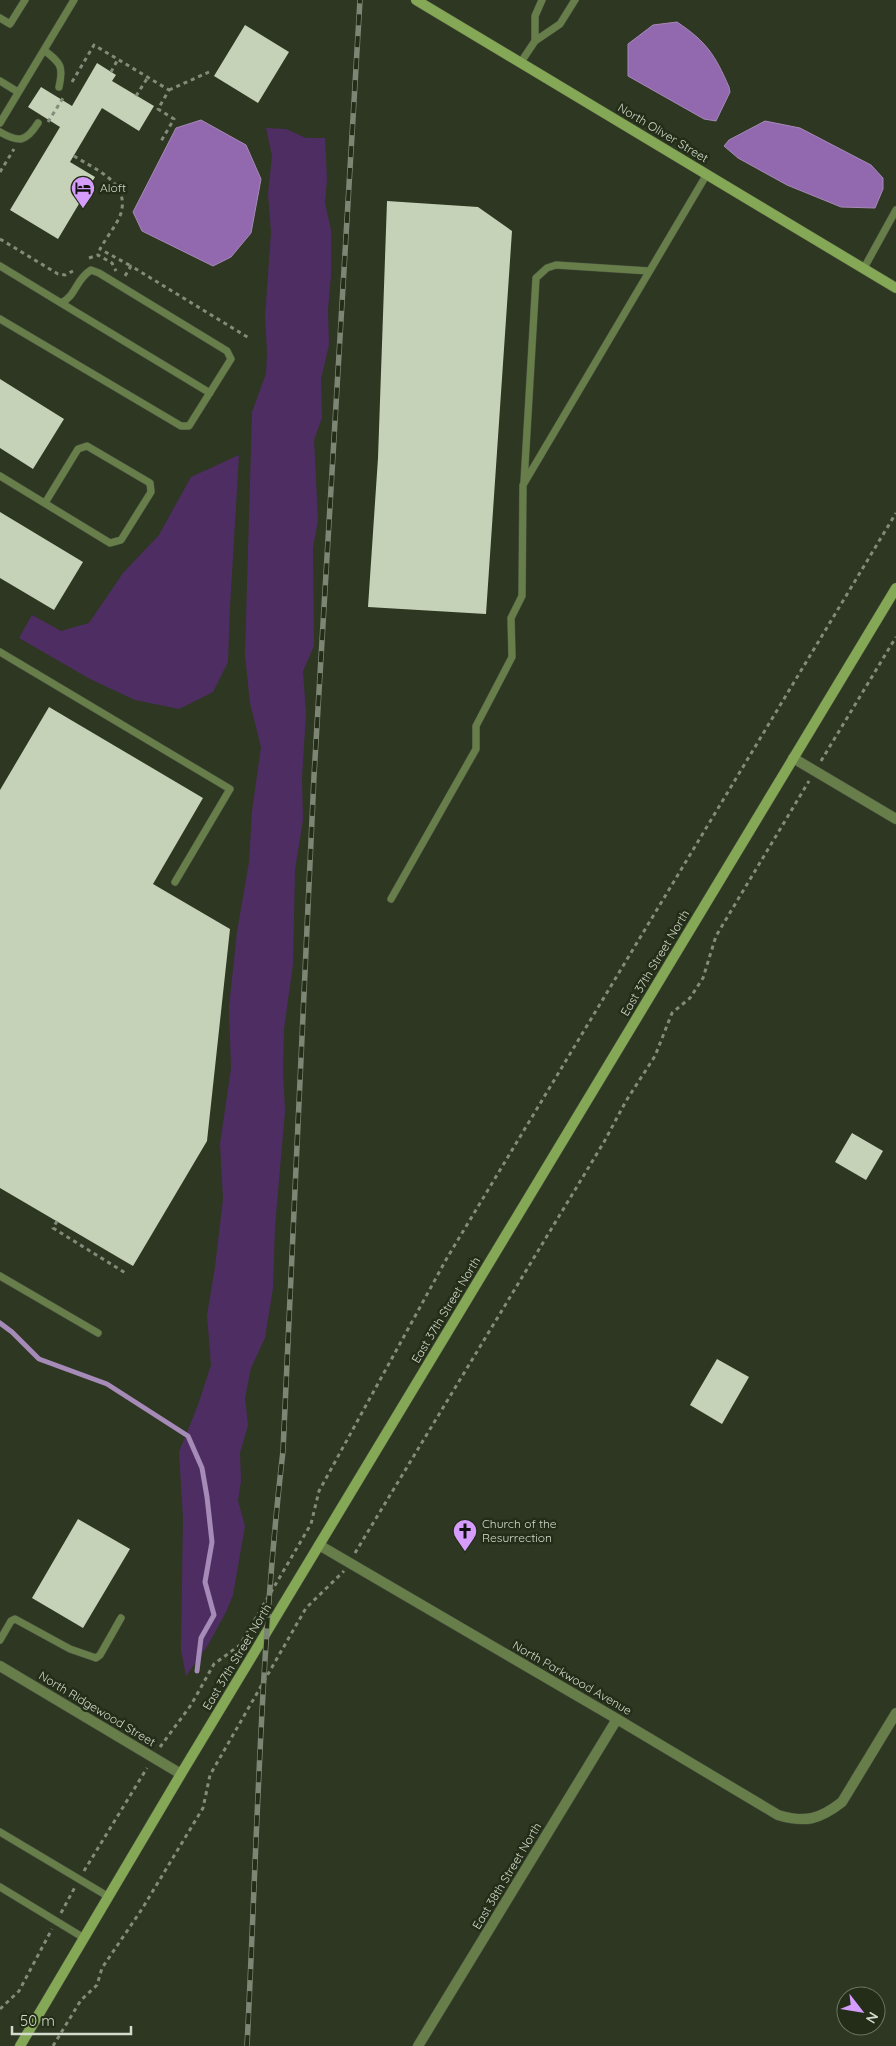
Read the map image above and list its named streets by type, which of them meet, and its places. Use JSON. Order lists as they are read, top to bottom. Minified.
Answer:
{"streets":{"main road":["North Oliver Street","East 37th Street North"],"street":["North Parkwood Avenue","North Ridgewood Street","East 38th Street North"]},"crossings":[["East 37th Street North","North Parkwood Avenue"],["East 37th Street North","North Ridgewood Street"],["North Parkwood Avenue","East 38th Street North"]],"places":{"hotel":["Aloft"],"church":["Church of the Resurrection"]},"scale_bar":"50 m","north":"bottom right"}
